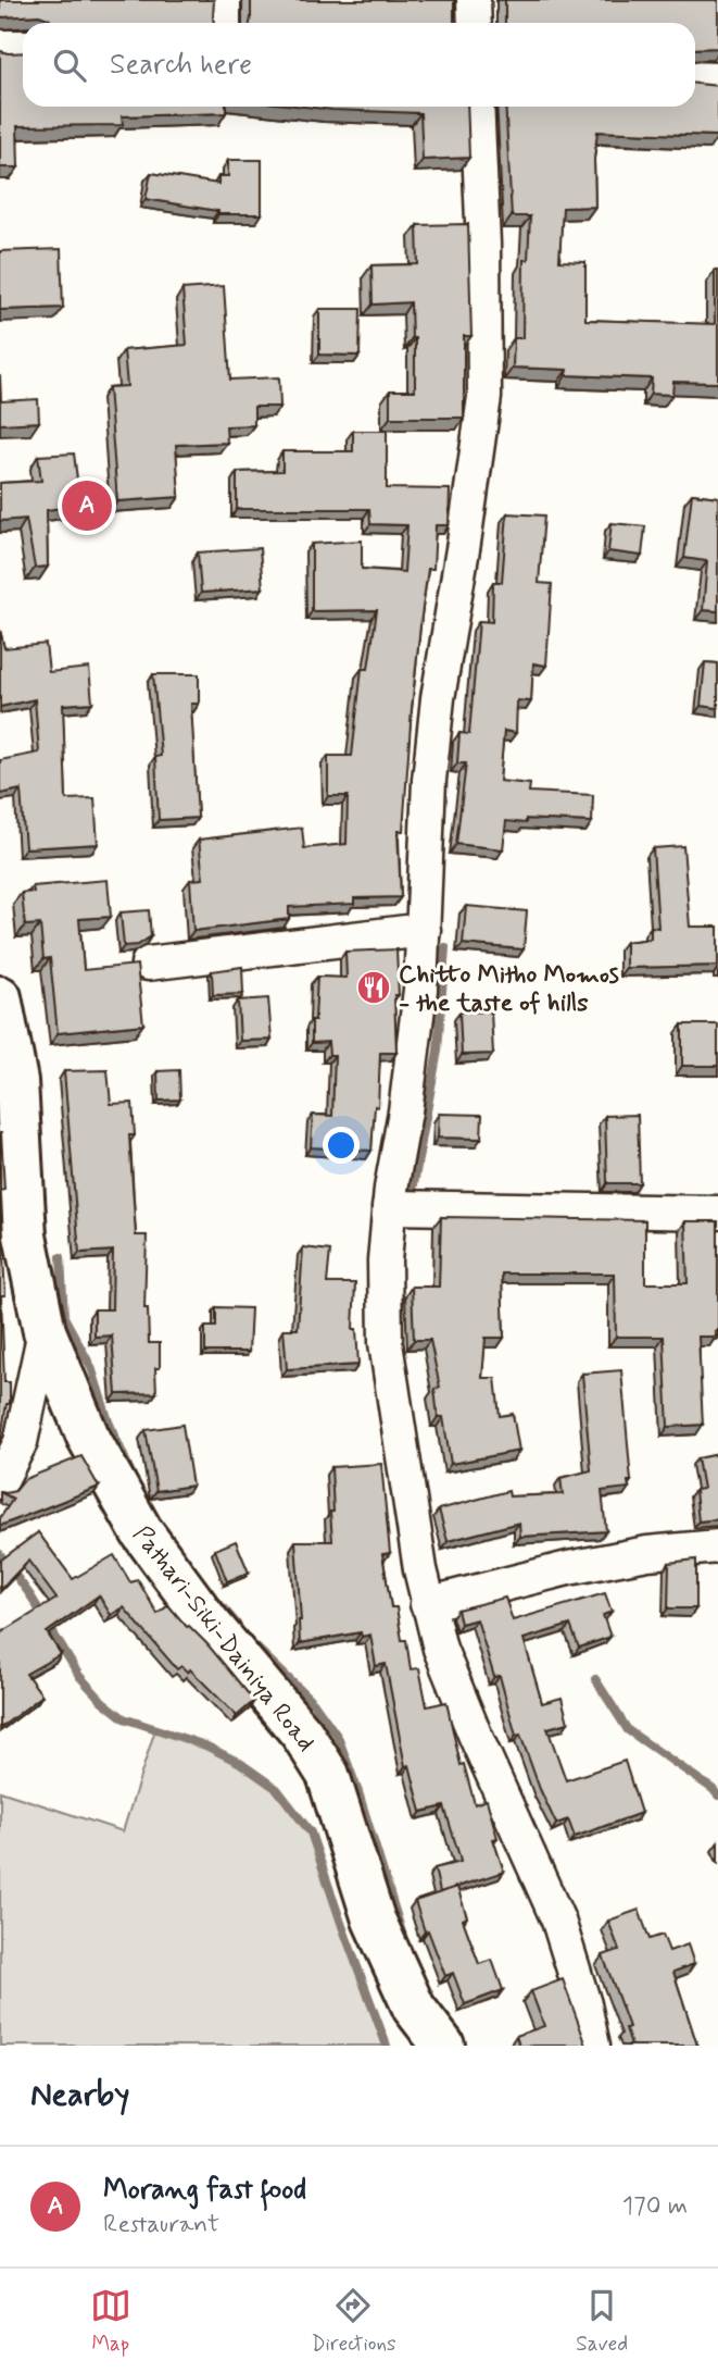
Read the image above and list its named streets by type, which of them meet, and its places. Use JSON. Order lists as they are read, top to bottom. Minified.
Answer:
{"streets":{"main road":["Pathari-Siki-Dainiya Road"]},"places":{"restaurant":["Chitto Mitho Momos - the taste of hills"]},"page":{"search":"Search here","pins":"A","heading":"Nearby","list":[{"mark":"A","name":"Morang fast food","note":"Restaurant","value":"170 m"}],"nav":["Map","Directions","Saved"]}}
